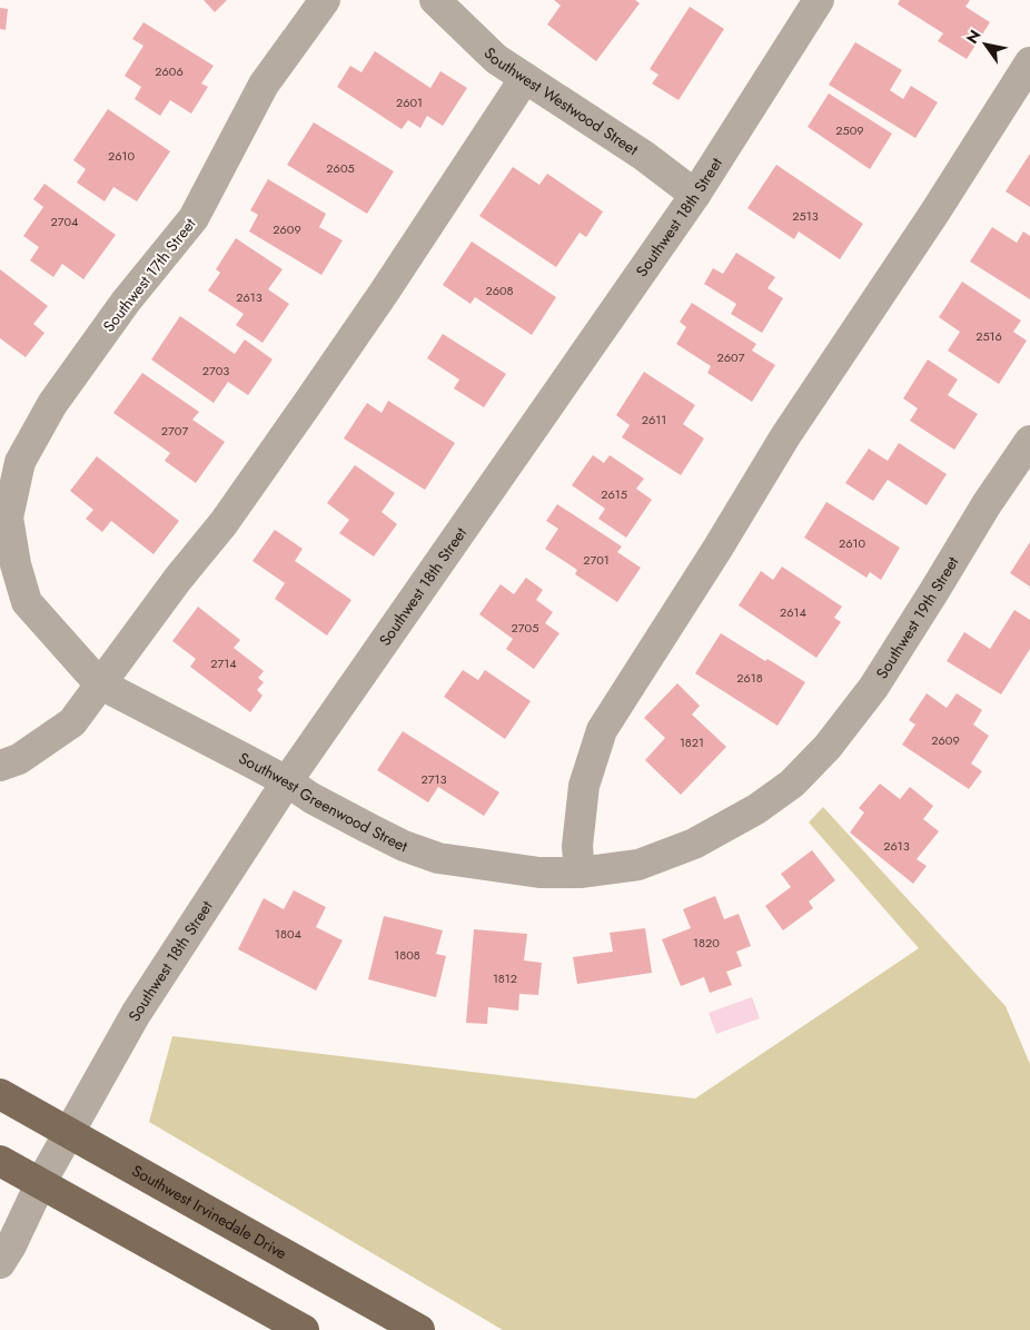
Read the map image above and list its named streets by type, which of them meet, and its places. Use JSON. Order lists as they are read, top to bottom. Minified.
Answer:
{"streets":{"main road":["Southwest Irvinedale Drive"],"street":["Southwest Westwood Street","Southwest 18th Street","Southwest 17th Street","Southwest 19th Street","Southwest Greenwood Street"]},"crossings":[["Southwest Westwood Street","Southwest 18th Street"],["Southwest 18th Street","Southwest Greenwood Street"],["Southwest 18th Street","Southwest Irvinedale Drive"],["Southwest 17th Street","Southwest Greenwood Street"],["Southwest 19th Street","Southwest Greenwood Street"]],"house_numbers":["2606","2601","2509","2610","2605","2513","2704","2609","2608","2613","2516","2607","2703","2611","2707","2615","2610","2701","2614","2705","2714","2618","2609","1821","2713","2613","1804","1820","1808","1812"],"north":"top left"}
